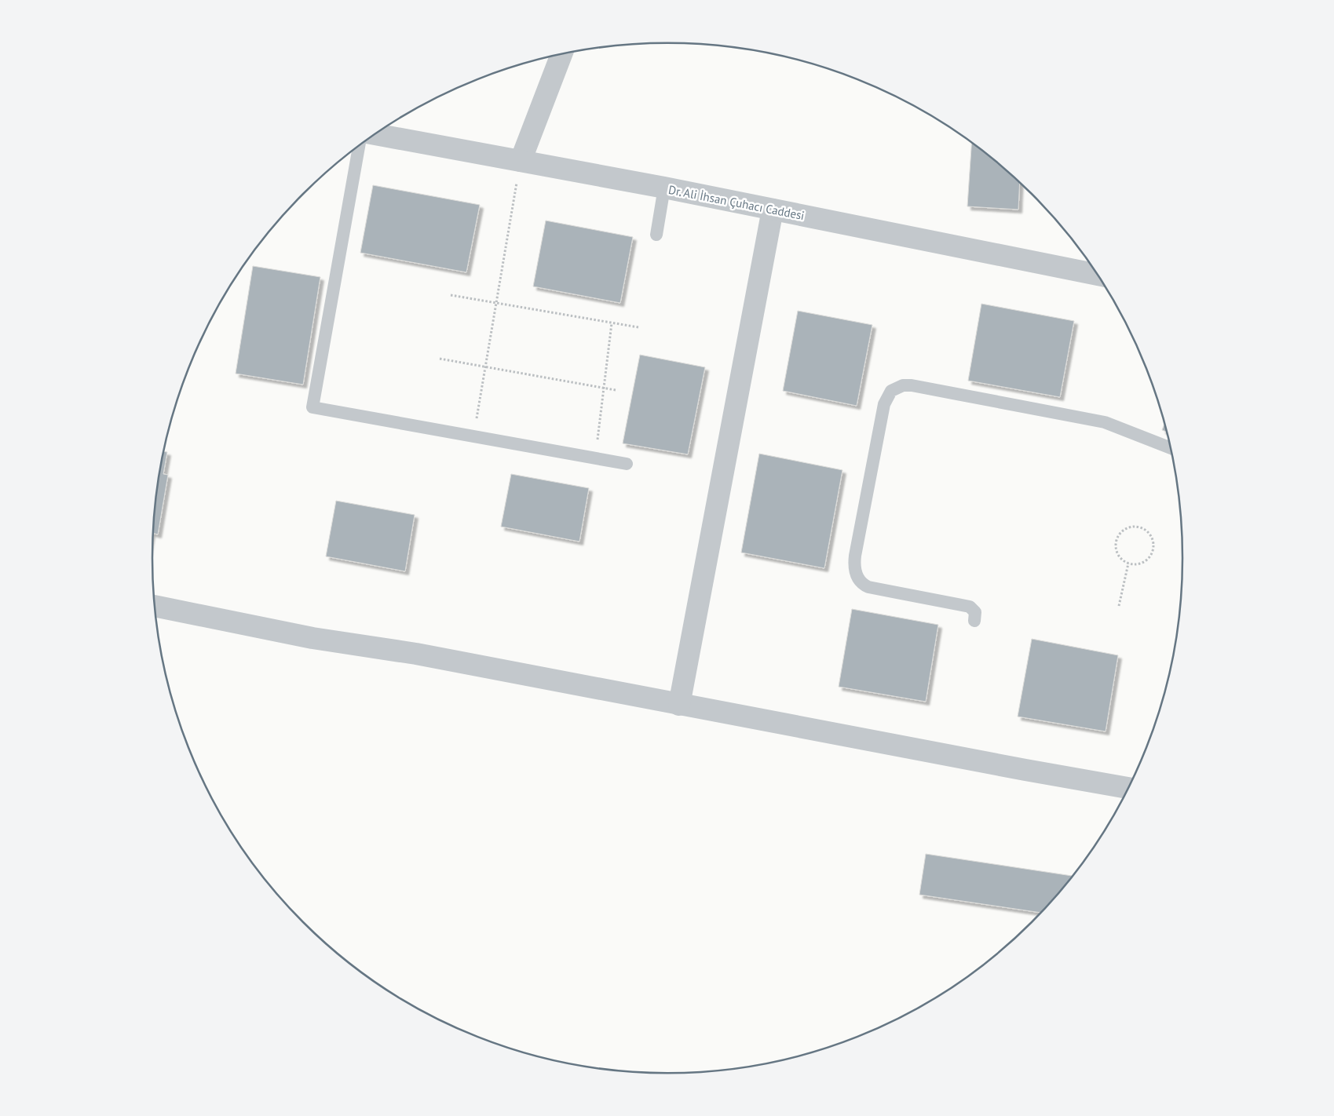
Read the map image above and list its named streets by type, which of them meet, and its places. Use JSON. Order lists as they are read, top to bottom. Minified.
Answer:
{"streets":{"street":["Dr. Ali İhsan Çuhacı Caddesi"]}}
